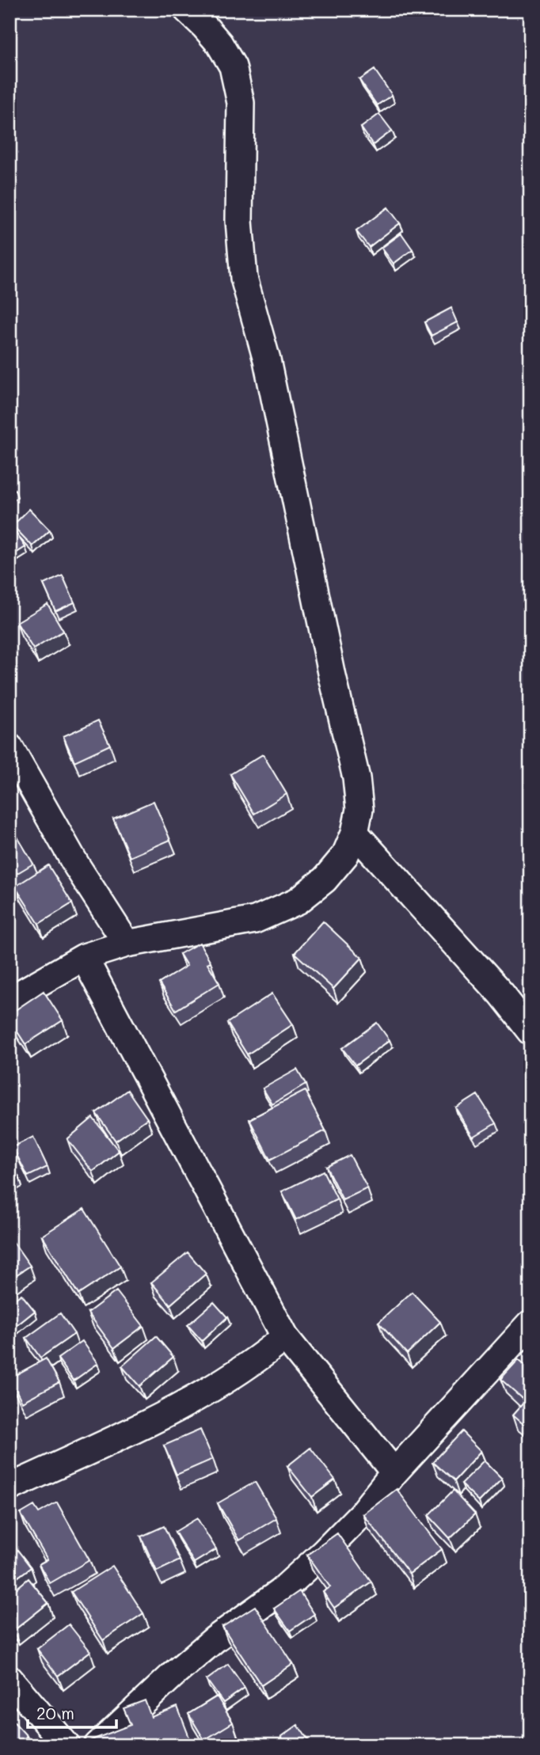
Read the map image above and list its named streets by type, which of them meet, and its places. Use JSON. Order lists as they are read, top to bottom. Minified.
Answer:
{"scale_bar":"20 m"}
